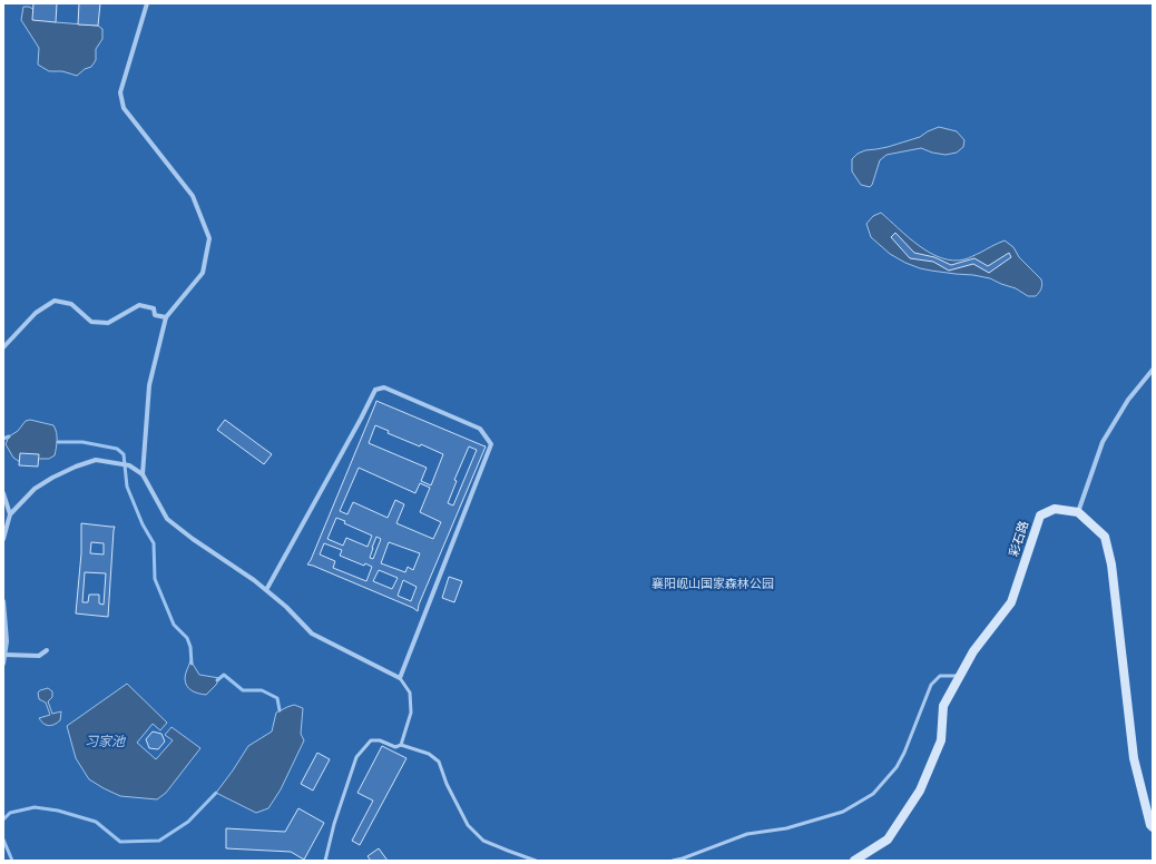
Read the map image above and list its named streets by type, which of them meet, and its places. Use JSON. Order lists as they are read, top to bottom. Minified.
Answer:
{"streets":{"street":["彩石路"]},"water":["习家池"],"parks":["襄阳岘山国家森林公园"]}
